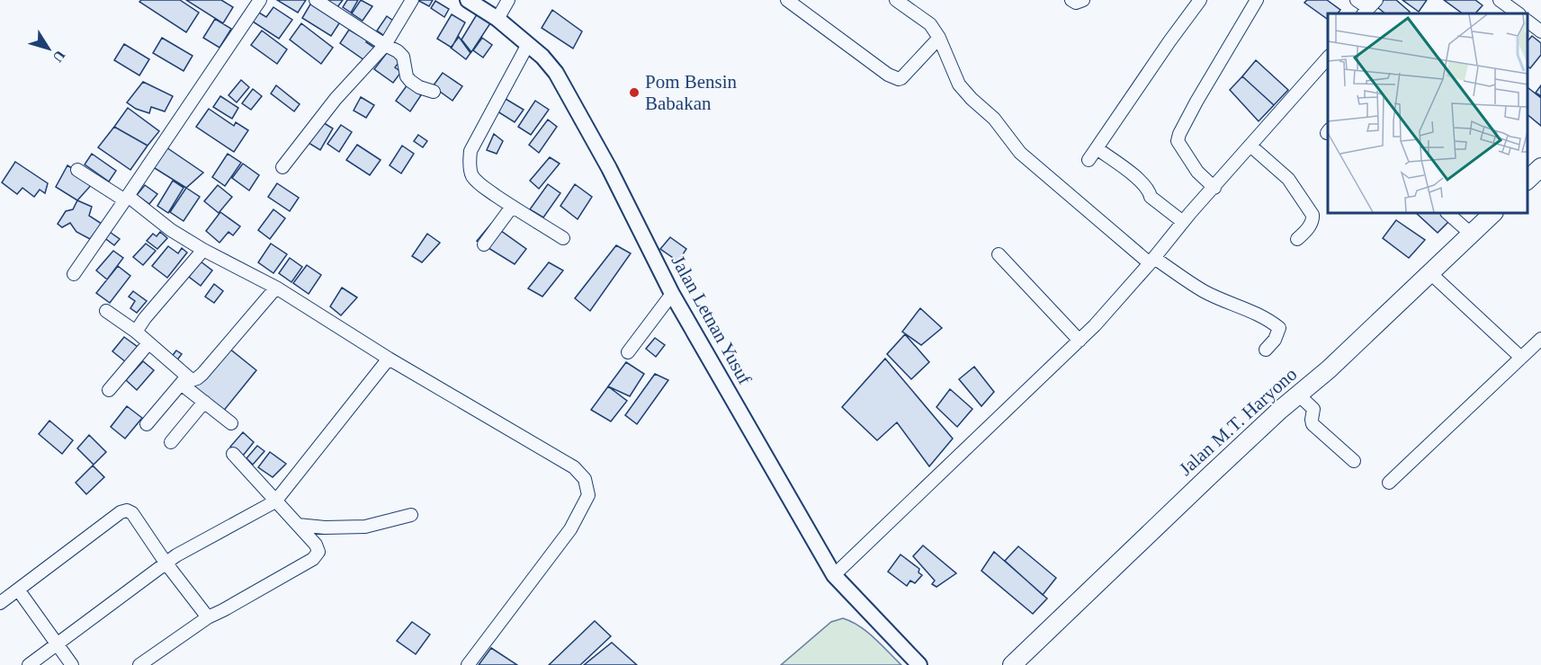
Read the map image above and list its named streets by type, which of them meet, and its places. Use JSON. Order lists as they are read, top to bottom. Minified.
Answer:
{"streets":{"main road":["Jalan M.T. Haryono"],"street":["Jalan Letnan Yusuf"]},"places":["Pom Bensin Babakan"],"north":"bottom right"}
